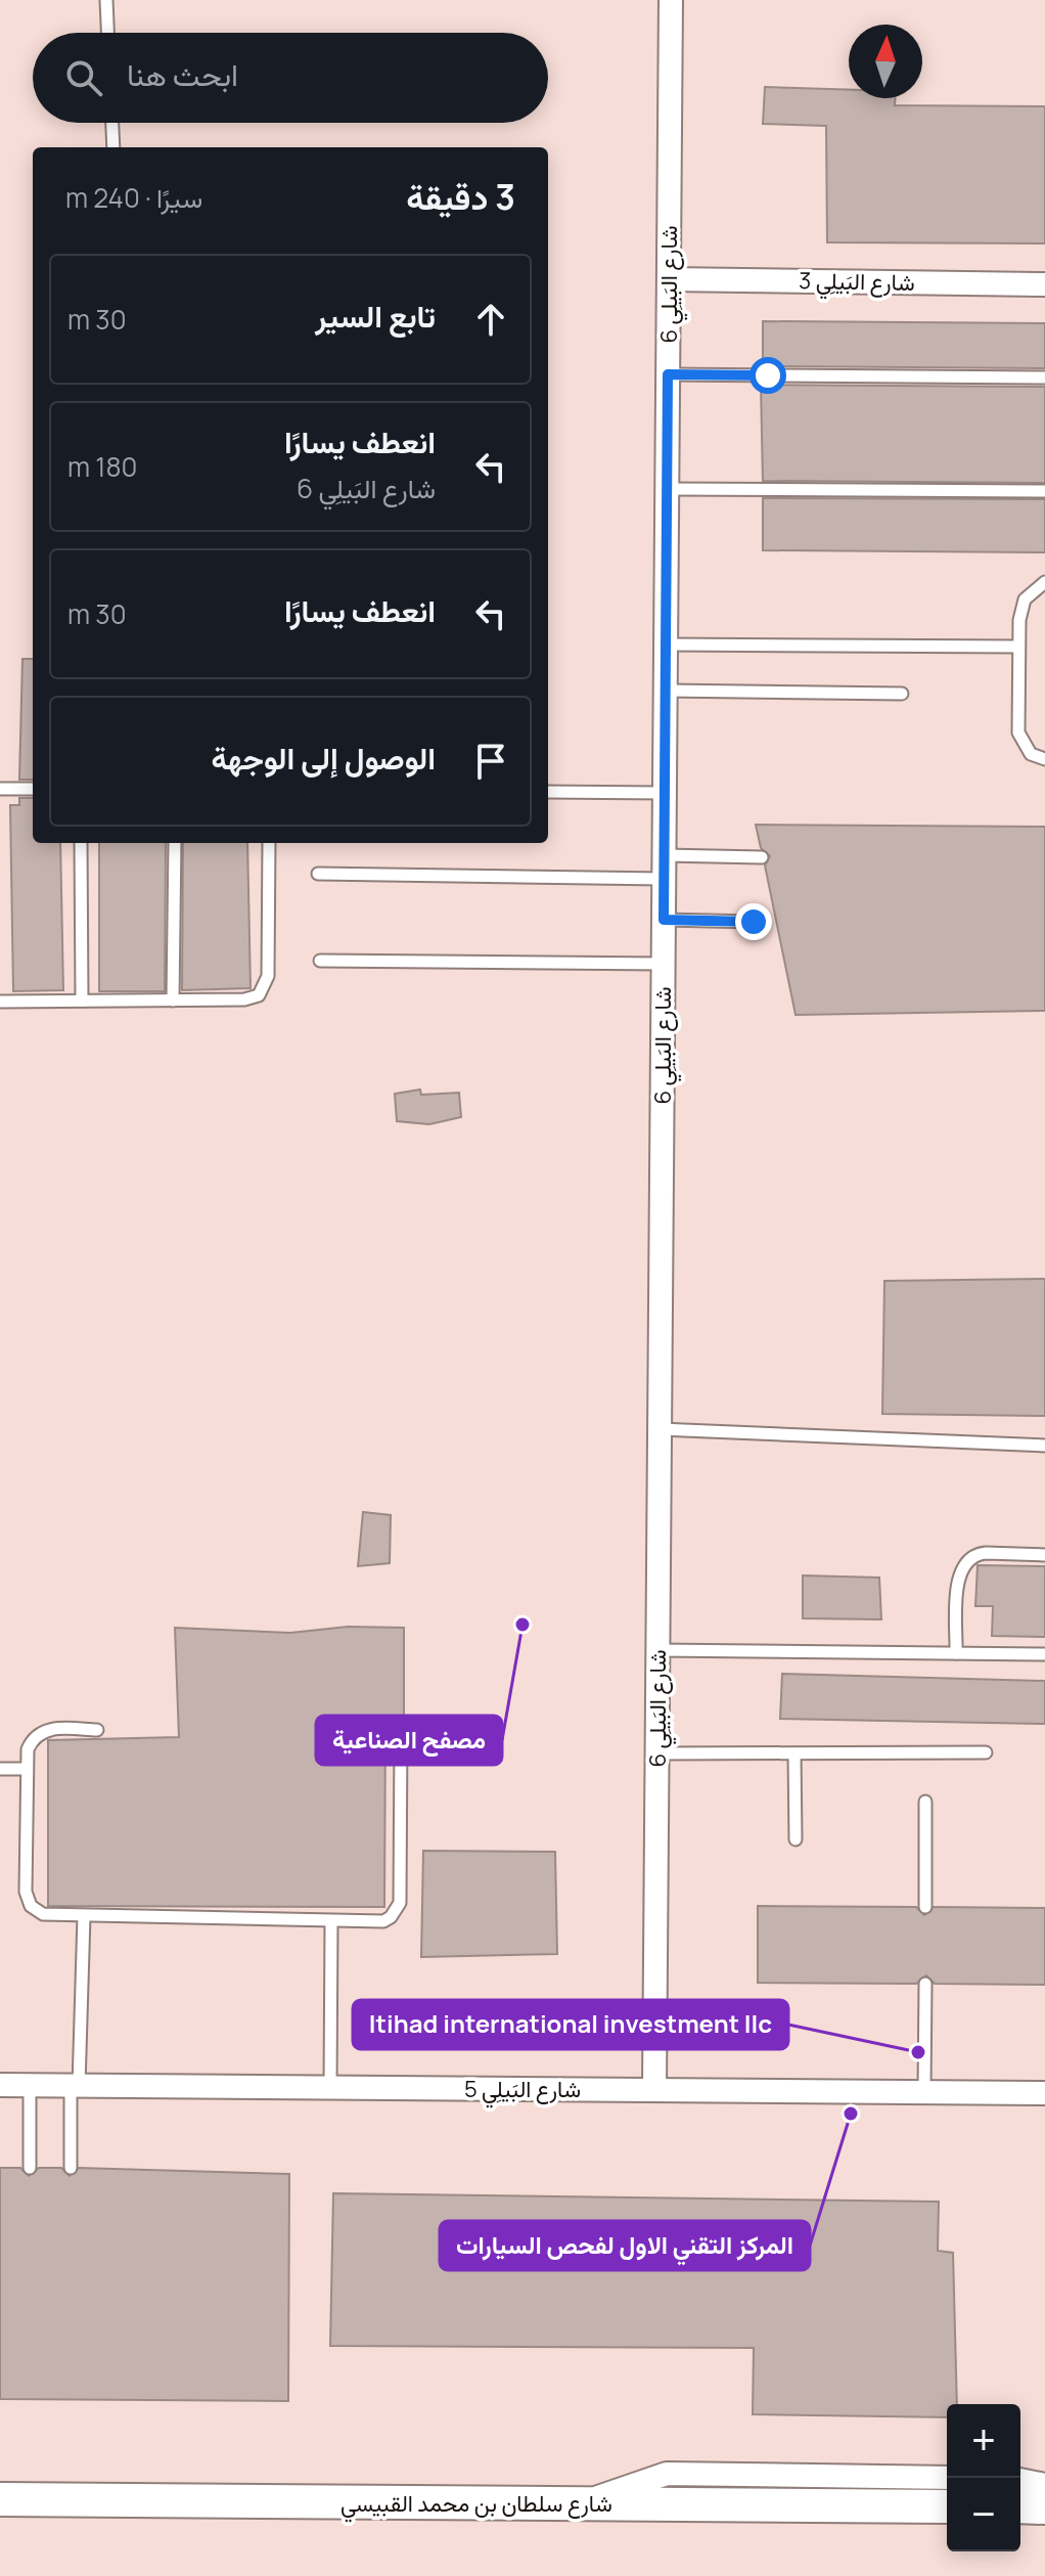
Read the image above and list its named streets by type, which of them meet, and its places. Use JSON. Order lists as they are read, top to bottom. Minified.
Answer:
{"streets":{"main road":["شارع سلطان بن محمد القبيسي"],"street":["شارع البَيلِي 3","شارع البَيلِي 6","شارع البَيلِي 5"]},"crossings":[["شارع البَيلِي 3","شارع البَيلِي 6"],["شارع البَيلِي 6","شارع البَيلِي 5"]],"places":["مصفح الصناعية","Itihad international investment llc","المركز التقني الاول لفحص السيارات"],"north":"top","page":{"search":"ابحث هنا","heading":["3 دقيقة","سيرًا · 240 m"],"list":[["تابع السير","30 m"],["انعطف يسارًا","شارع البَيلِي 6","180 m"],["انعطف يسارًا","30 m"],"الوصول إلى الوجهة"],"map_buttons":["+","−"]}}
